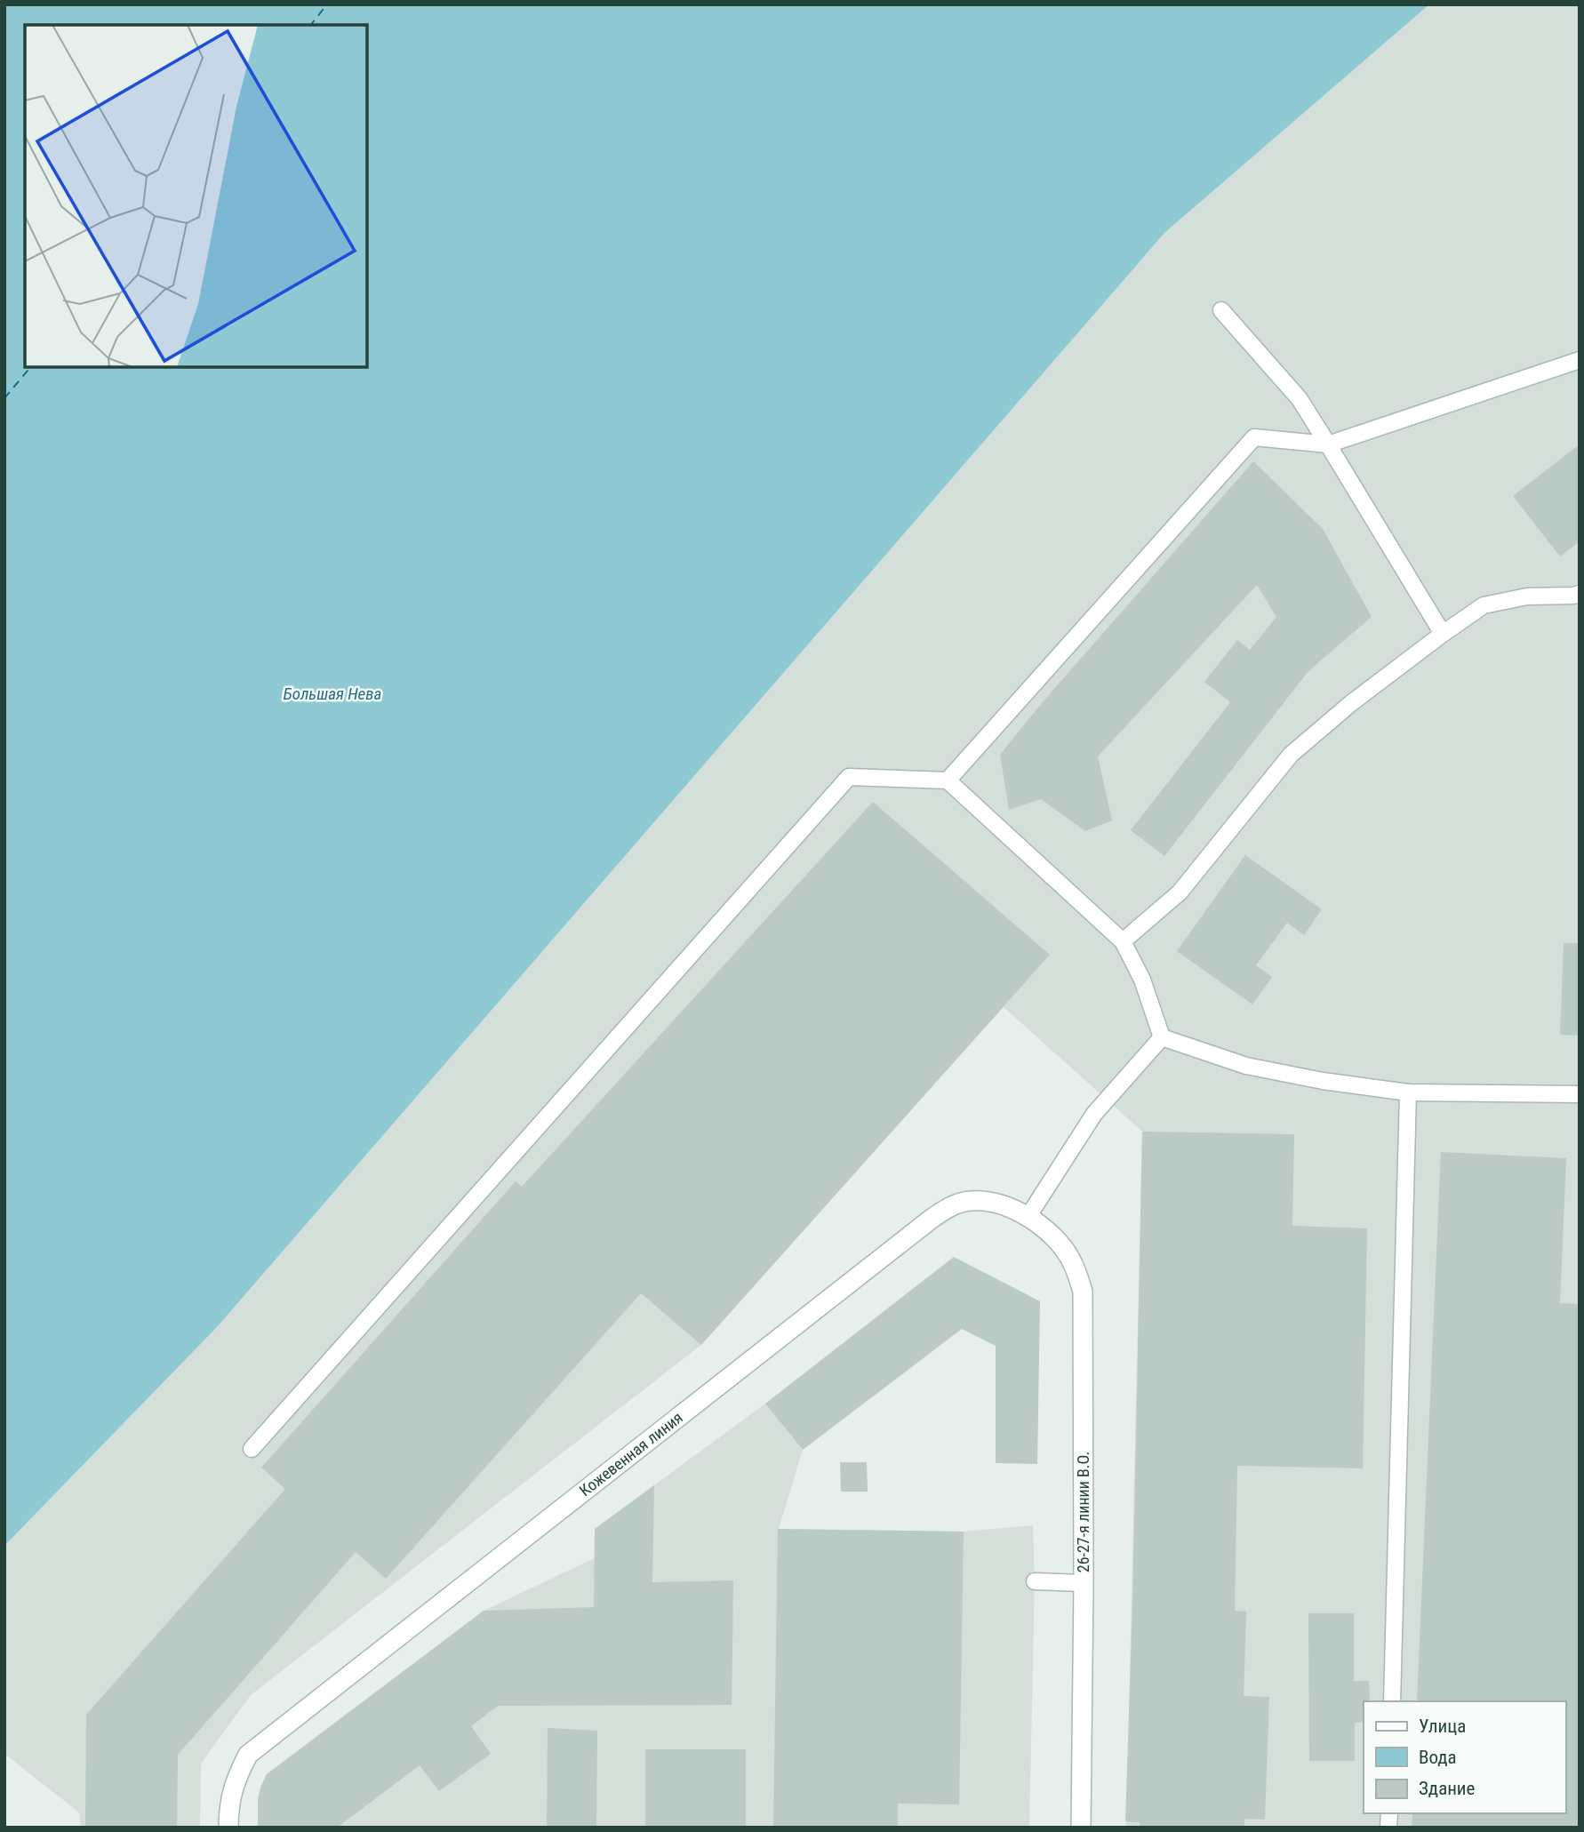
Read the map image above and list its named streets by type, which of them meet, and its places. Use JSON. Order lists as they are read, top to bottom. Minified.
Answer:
{"streets":{"street":["Кожевенная линия","26-27-я линии В.О."]},"crossings":[["Кожевенная линия","26-27-я линии В.О."]],"water":["Большая Нева"],"legend":["Улица","Вода","Здание"]}
